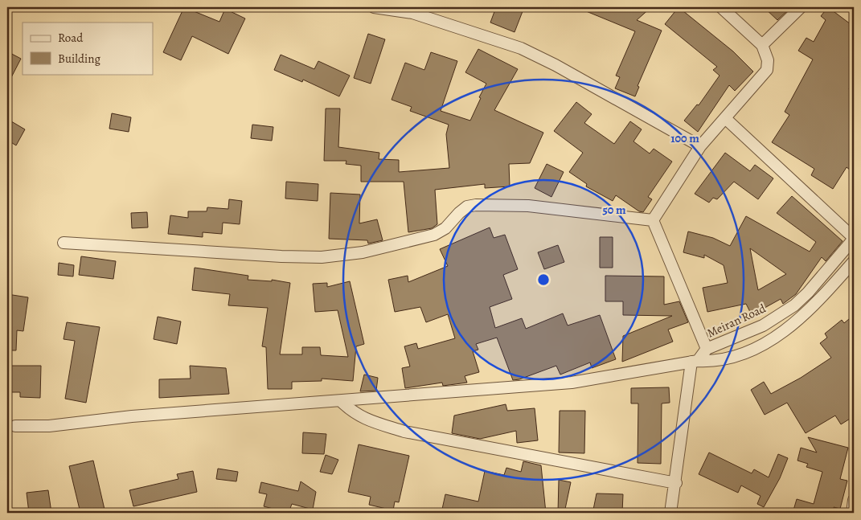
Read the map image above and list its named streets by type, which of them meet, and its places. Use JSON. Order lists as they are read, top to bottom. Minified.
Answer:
{"streets":{"street":["Meiran Road"]},"legend":["Road","Building"],"rings":["100 m","50 m"]}
